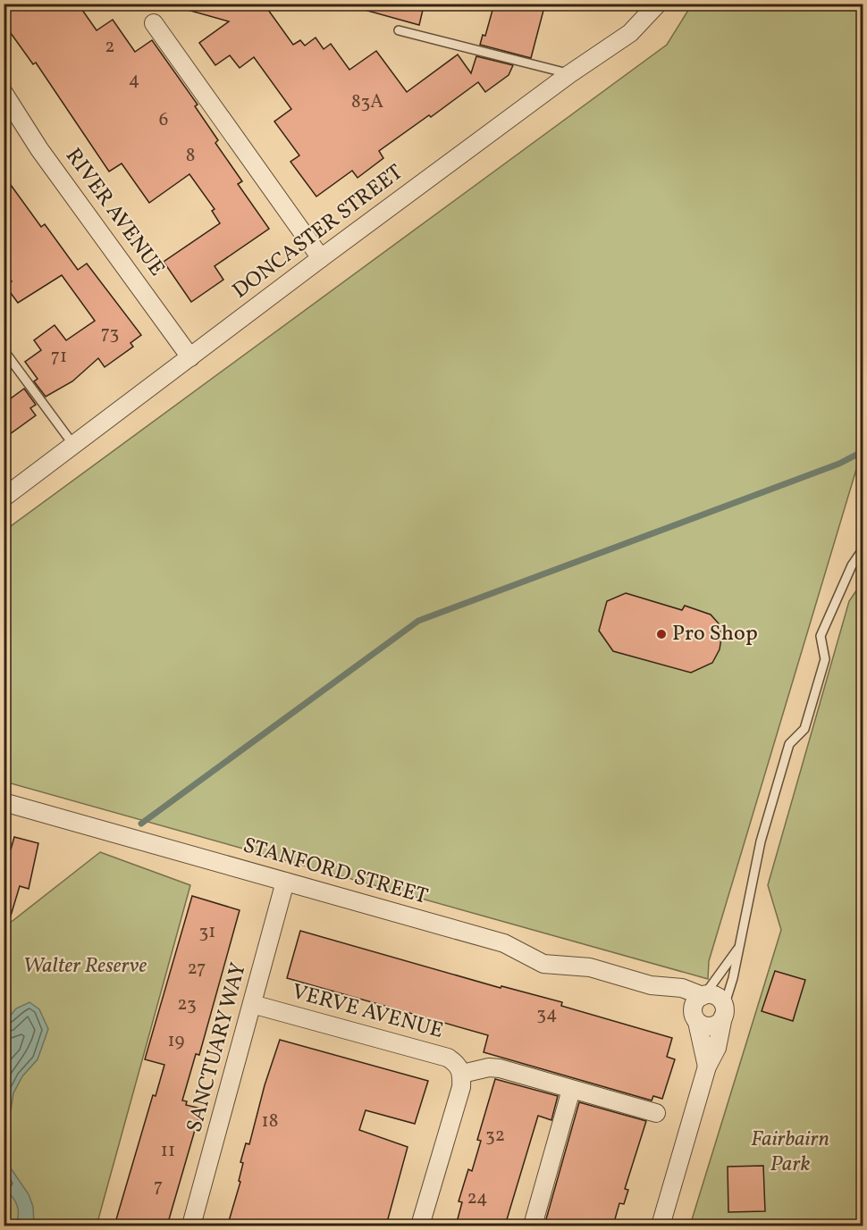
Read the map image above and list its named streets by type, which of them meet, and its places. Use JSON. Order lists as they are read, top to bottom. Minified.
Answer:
{"streets":{"street":["RIVER AVENUE","DONCASTER STREET","STANFORD STREET","VERVE AVENUE","SANCTUARY WAY"]},"crossings":[["RIVER AVENUE","DONCASTER STREET"],["STANFORD STREET","SANCTUARY WAY"],["VERVE AVENUE","SANCTUARY WAY"]],"parks":["Walter Reserve","Fairbairn Park"],"places":["Pro Shop"],"house_numbers":["2","4","83A","6","8","73","71","31","27","23","34","19","18","32","11","7","24"]}
